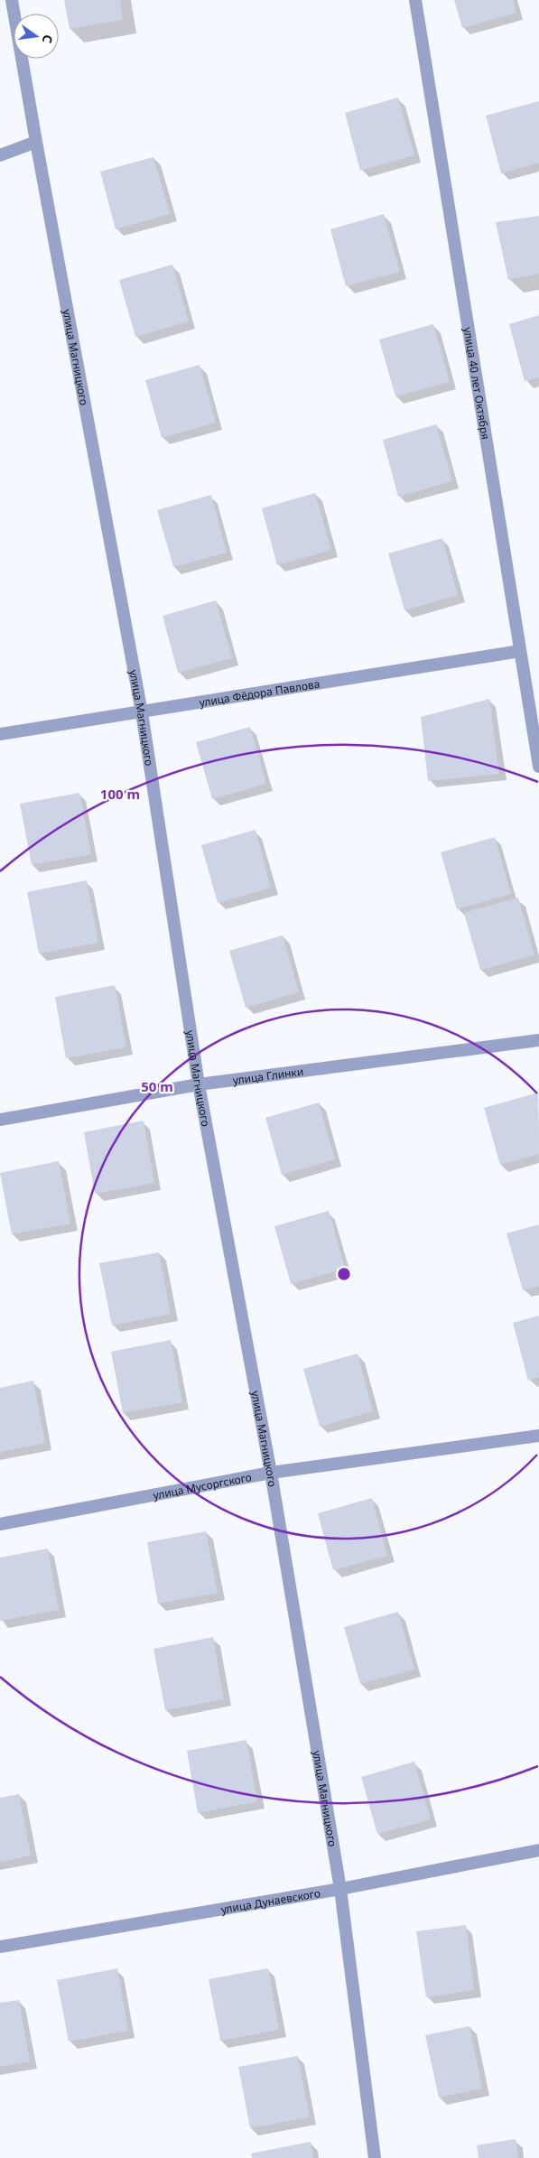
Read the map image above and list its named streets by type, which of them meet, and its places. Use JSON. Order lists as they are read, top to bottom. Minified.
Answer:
{"streets":{"street":["улица Магницкого","улица 40 лет Октября","улица Фёдора Павлова","улица Глинки","улица Мусоргского","улица Дунаевского"]},"crossings":[["улица Магницкого","улица Фёдора Павлова"],["улица Магницкого","улица Глинки"],["улица Магницкого","улица Мусоргского"],["улица Магницкого","улица Дунаевского"],["улица 40 лет Октября","улица Фёдора Павлова"]],"north":"right","rings":["100 m","50 m"]}
